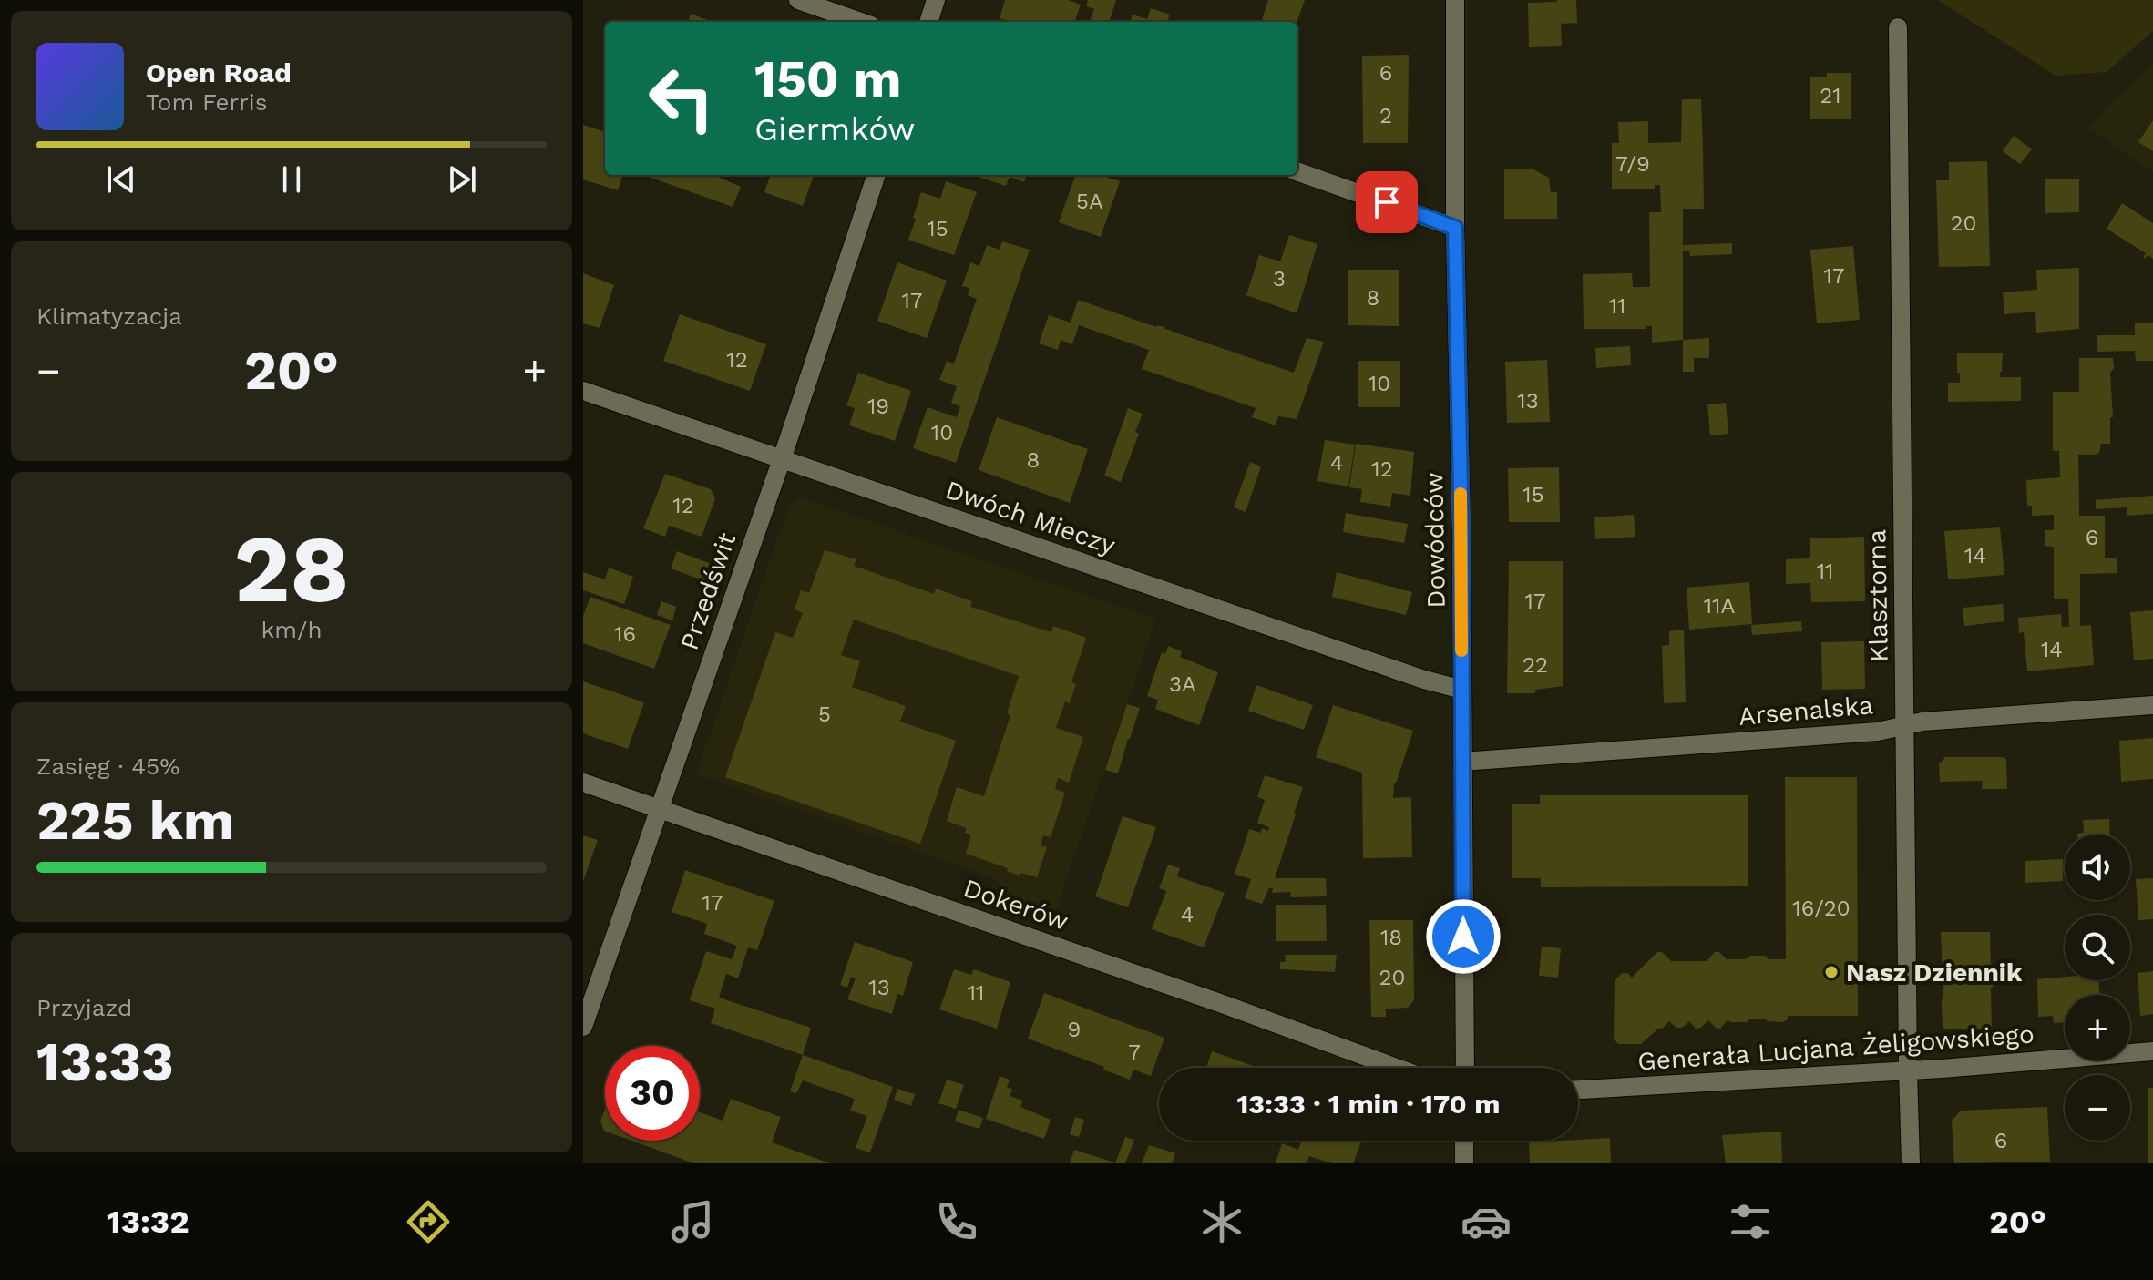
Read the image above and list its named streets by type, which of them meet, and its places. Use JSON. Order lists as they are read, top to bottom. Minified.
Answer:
{"streets":{"street":["Dwóch Mieczy","Dowódców","Przedświt","Klasztorna","Arsenalska","Dokerów","Generała Lucjana Żeligowskiego"]},"crossings":[["Dwóch Mieczy","Dowódców"],["Dwóch Mieczy","Przedświt"],["Dowódców","Arsenalska"],["Przedświt","Dokerów"],["Klasztorna","Arsenalska"],["Klasztorna","Generała Lucjana Żeligowskiego"]],"places":["Nasz Dziennik"],"house_numbers":["6","21","2","7/9","5A","20","15","17","3","8","17","11","12","10","13","19","10","8","4","12","15","12","6","14","11","17","11A","16","14","22","3A","5","17","16/20","4","18","20","13","11","9","7","6"],"page":{"turn":["150 m","Giermków"],"song":["Open Road","Tom Ferris"],"tile":["Klimatyzacja",["28","km/h"],["Zasięg · 45%","225 km"],["Przyjazd","13:33"]],"heat":["−","20°","+"],"map_buttons":["+","−"],"limit":"30","trip":"13:33 · 1 min · 170 m","tabs":["13:32","20°"]}}
